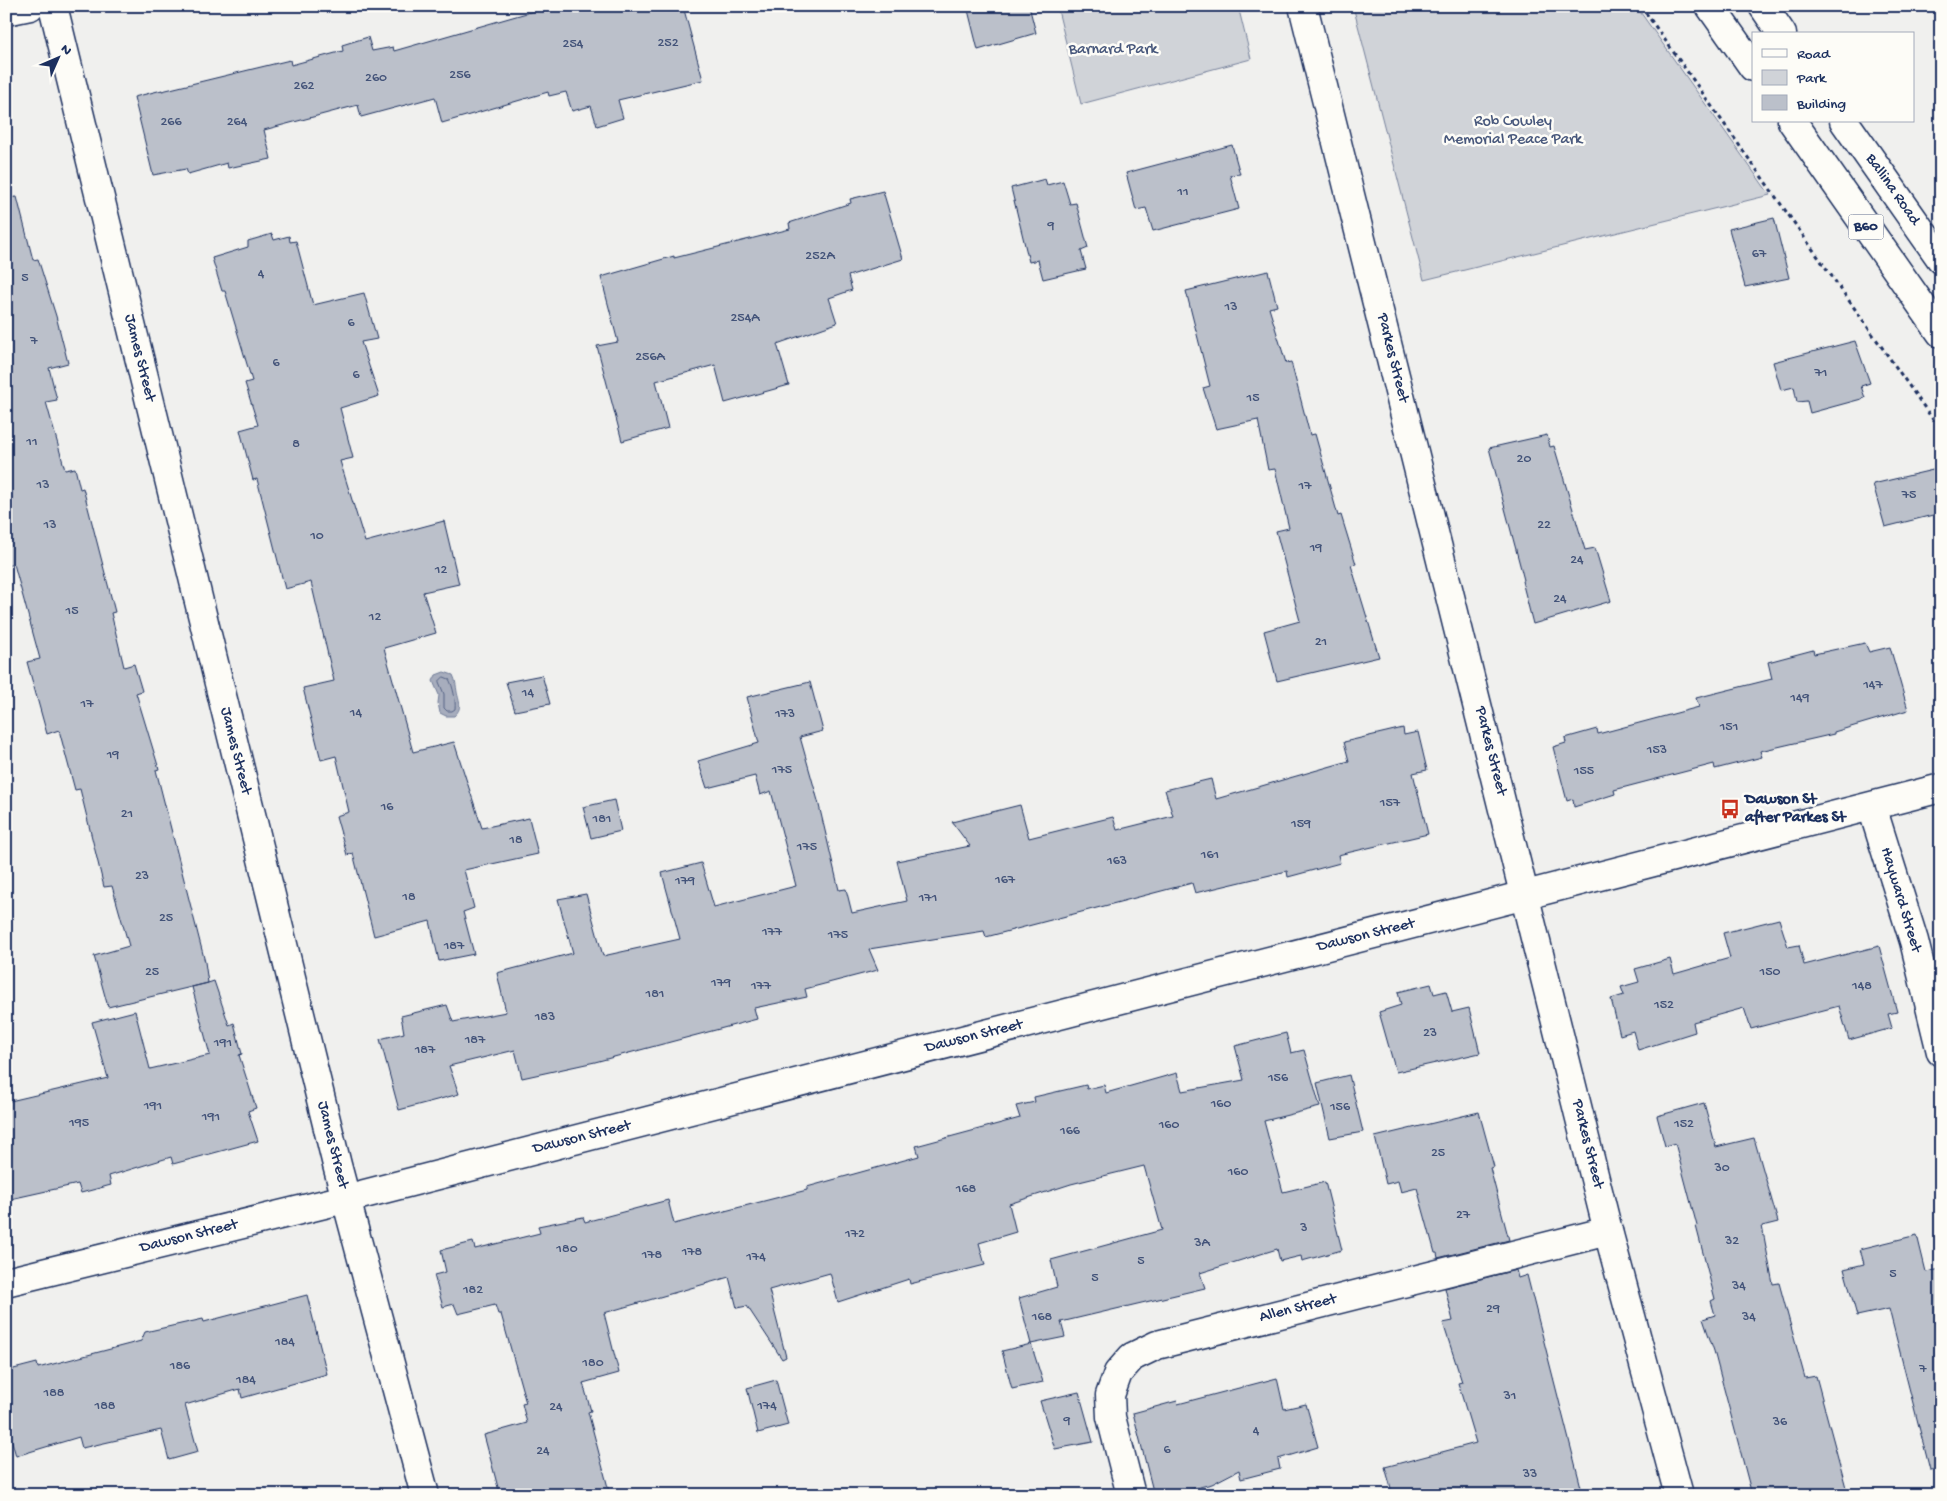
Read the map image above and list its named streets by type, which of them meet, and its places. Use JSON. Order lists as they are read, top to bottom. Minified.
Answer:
{"streets":{"street":["Ballina Road","B60","James Street","Parkes Street","Hayward Street","Dawson Street","Allen Street"]},"crossings":[["James Street","Dawson Street"],["Parkes Street","Dawson Street"],["Parkes Street","Allen Street"],["Hayward Street","Dawson Street"]],"parks":["Barnard Park","Rob Cowley Memorial Peace Park"],"places":{"bus stop":["Dawson St after Parkes St"]},"house_numbers":["252","254","256","260","262","266","264","11","9","67","252A","4","5","13","254A","6","7","256A","6","71","6","15","11","8","20","13","17","75","13","22","10","19","24","12","24","15","12","21","147","14","149","17","14","173","151","153","19","175","155","157","16","21","181","159","18","175","161","163","23","167","179","18","171","25","177","175","187","25","150","179","177","148","181","152","183","23","187","191","187","156","160","191","156","191","195","152","160","166","25","30","160","168","27","3","172","32","3A","180","178","178","174","5","5","5","34","182","29","168","34","184","180","186","7","184","188","31","188","174","24","9","36","4","6","24","33"],"legend":["Road","Park","Building"],"north":"top right"}
